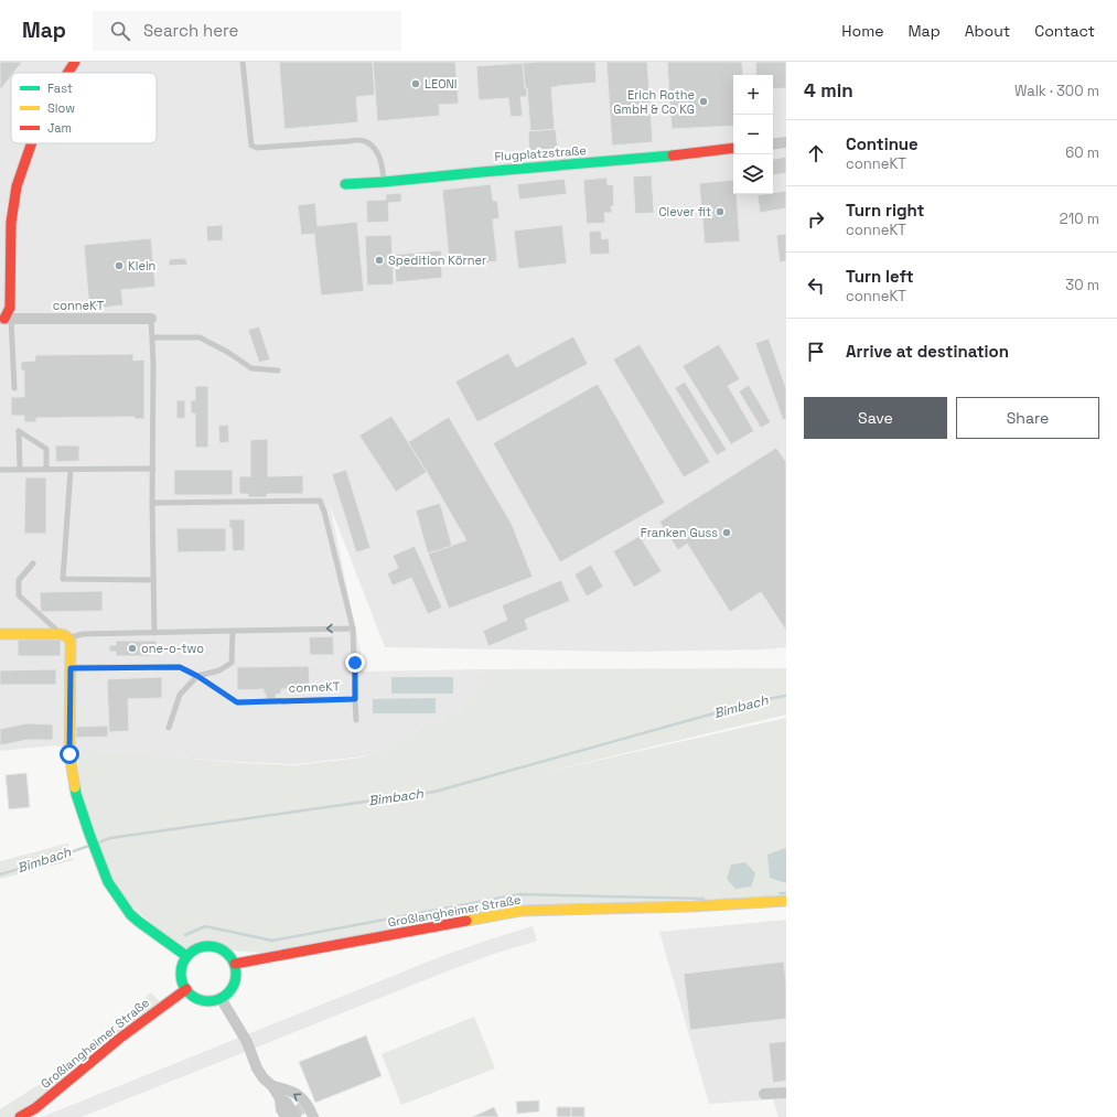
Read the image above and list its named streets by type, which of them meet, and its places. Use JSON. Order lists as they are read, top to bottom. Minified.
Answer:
{"streets":{"street":["Flugplatzstraße","conneKT","Großlangheimer Straße"]},"water":["Bimbach"],"places":["LEONI","Erich Rothe GmbH & Co KG","Clever fit","Spedition Körner","Klein","Franken Guss","one-o-two"],"legend":["Fast","Slow","Jam"],"page":{"header":"Map","search":"Search here","nav":["Home","Map","About","Contact"],"heading":["4 min","Walk · 300 m"],"map_buttons":["+","−"],"list":[["Continue","conneKT","60 m"],["Turn right","conneKT","210 m"],["Turn left","conneKT","30 m"],"Arrive at destination"],"buttons":["Save","Share"]}}
